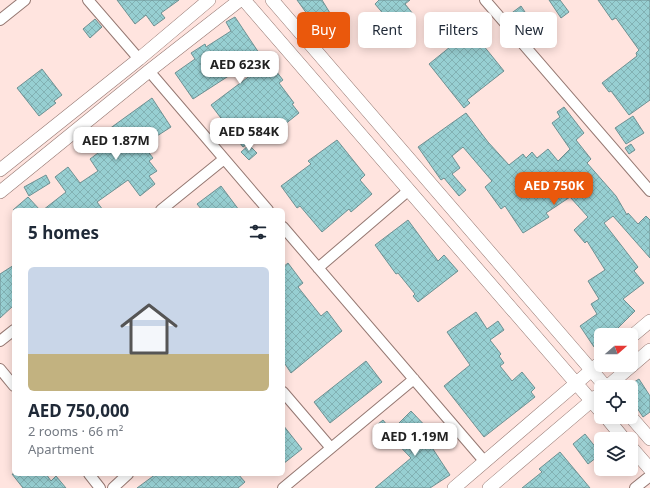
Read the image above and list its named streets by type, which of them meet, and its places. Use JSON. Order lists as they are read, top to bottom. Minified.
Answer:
{"north":"right","page":{"chip":["Buy","Rent","Filters","New"],"price":["AED 623K","AED 584K","AED 1.87M","AED 750K","AED 1.19M"],"heading":"5 homes","list":[{"name":"AED 750,000","note":"2 rooms · 66 m² · Apartment"}]}}
